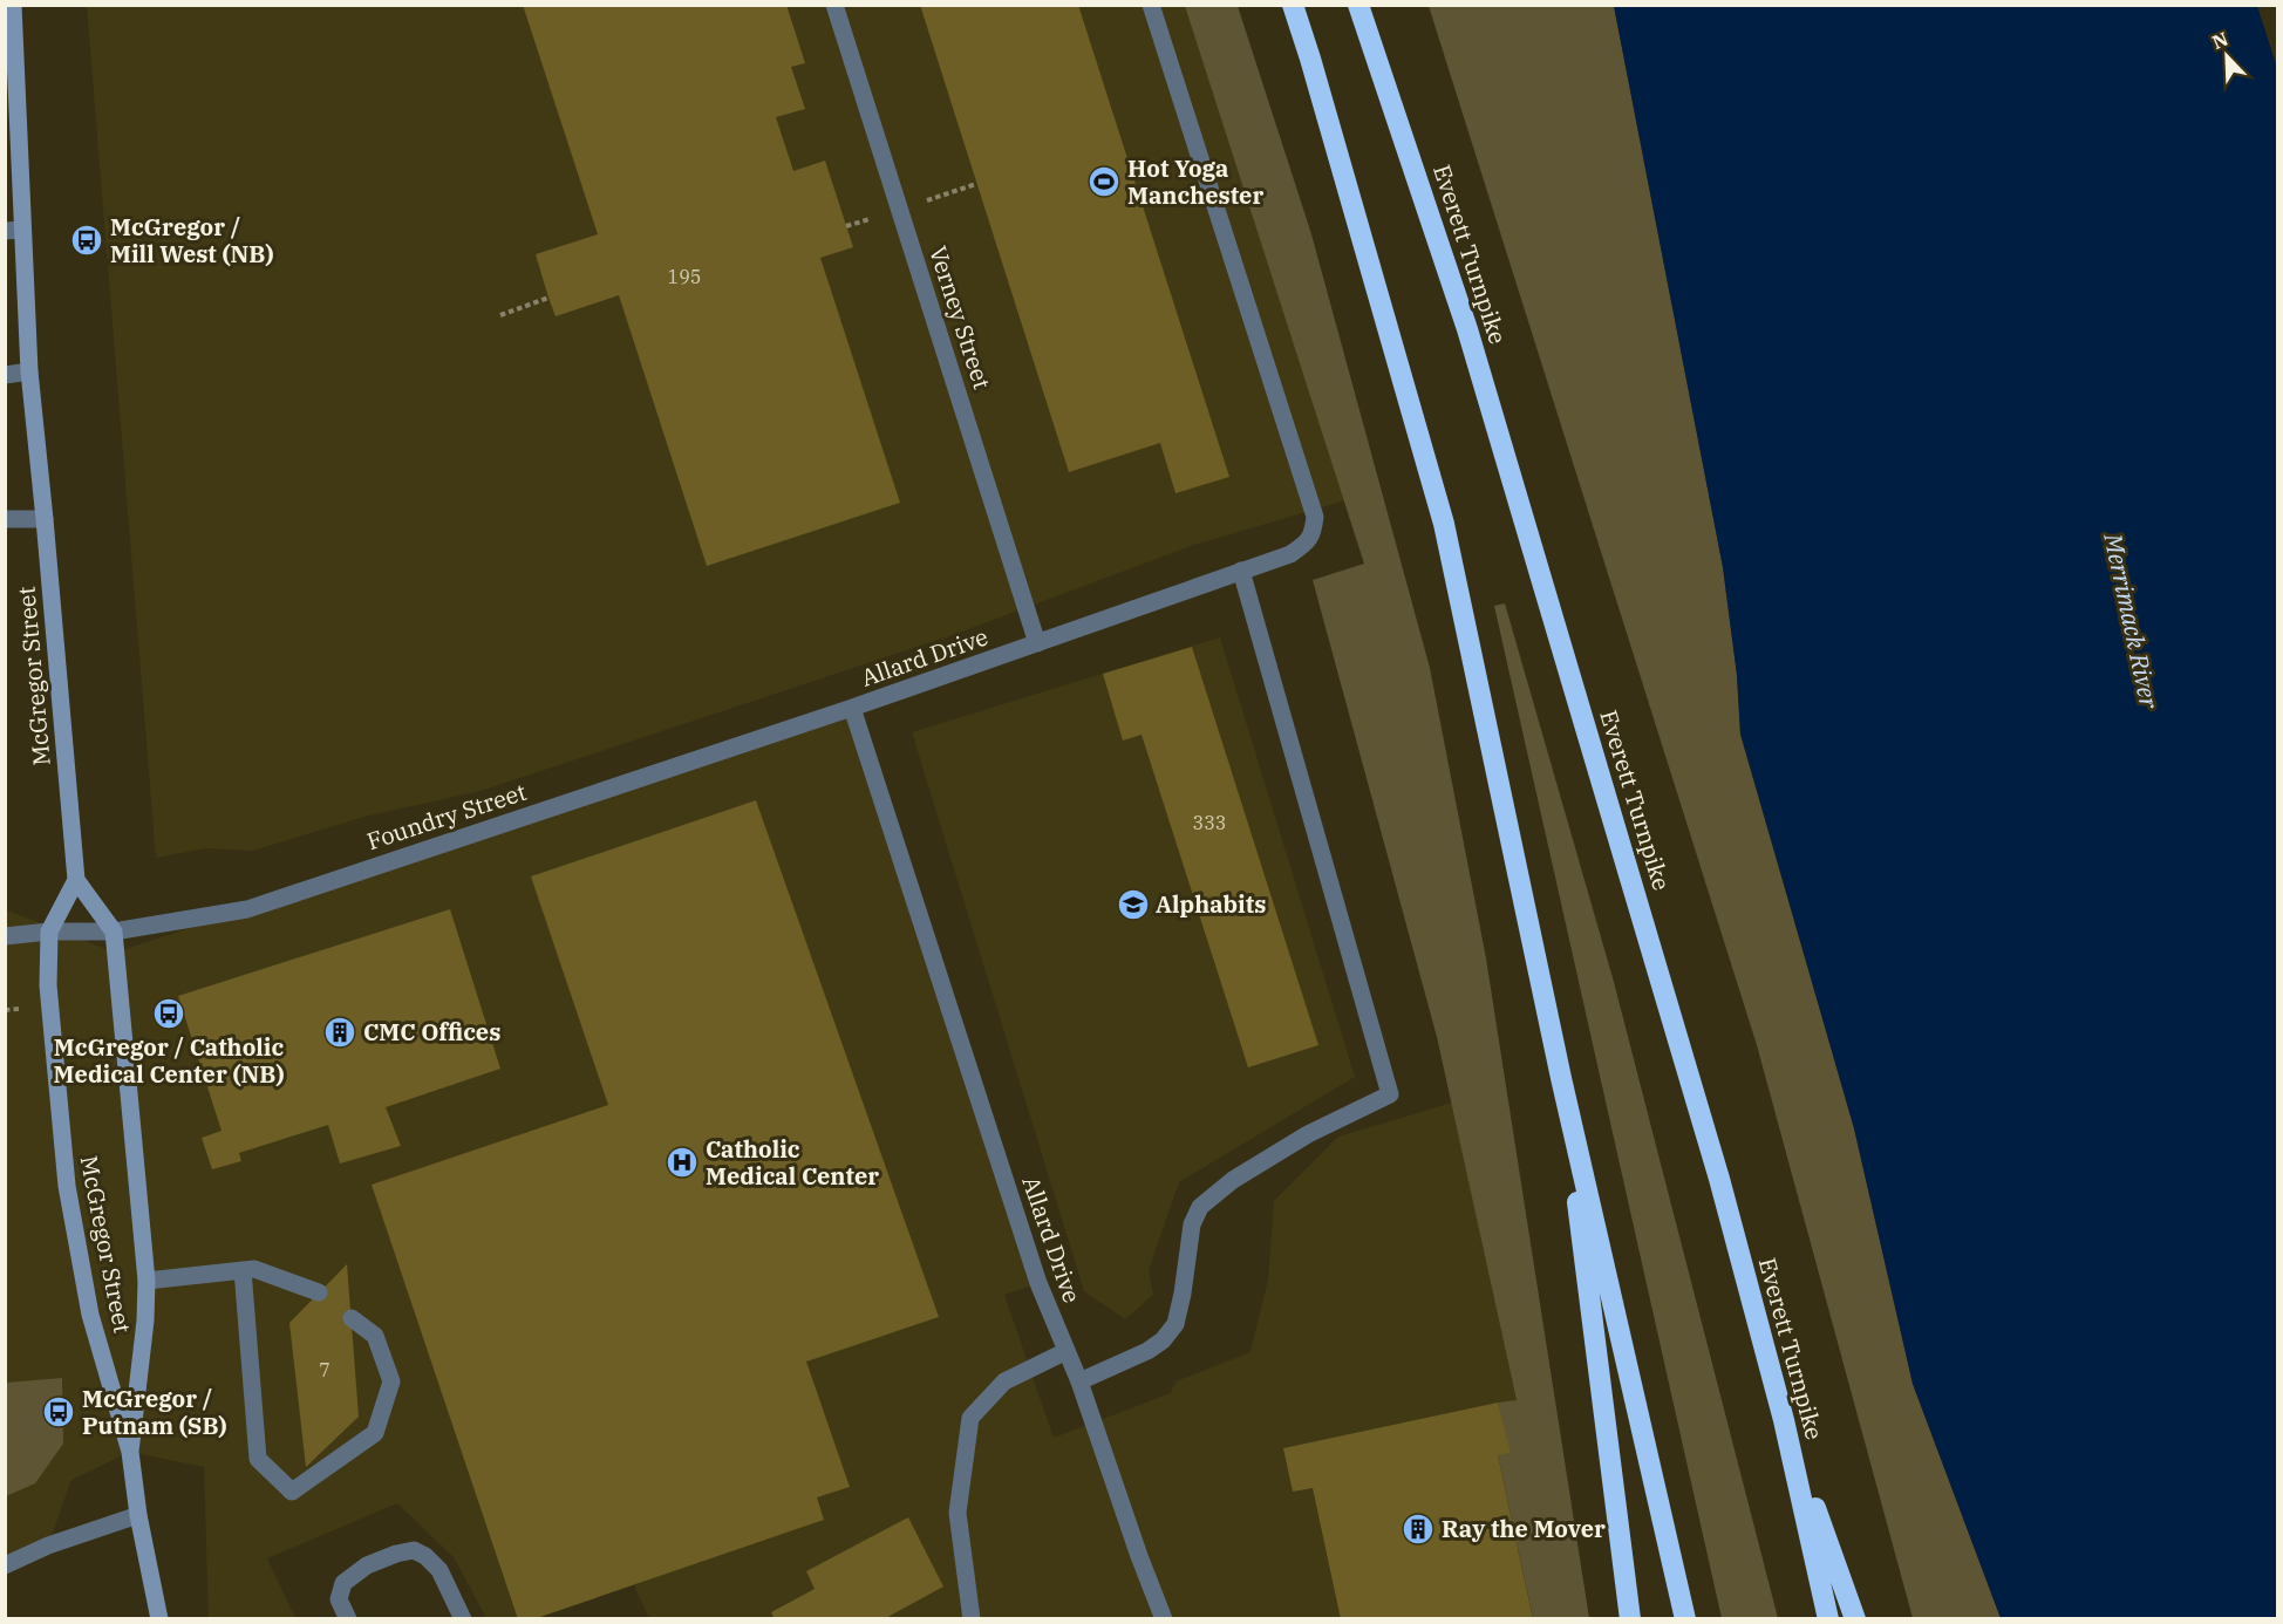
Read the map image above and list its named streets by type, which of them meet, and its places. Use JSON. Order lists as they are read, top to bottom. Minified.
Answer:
{"streets":{"highway":["Everett Turnpike"],"main road":["McGregor Street"],"street":["Verney Street","Allard Drive","Foundry Street"]},"crossings":[["Verney Street","Allard Drive"],["Allard Drive","Foundry Street"],["McGregor Street","Foundry Street"]],"water":["Merrimack River"],"places":{"sports":["Hot Yoga Manchester"],"bus stop":["McGregor / Mill West (NB)","McGregor / Catholic Medical Center (NB)","McGregor / Putnam (SB)"],"school or university":["Alphabits"],"building":["CMC Offices","Ray the Mover"],"hospital":["Catholic Medical Center"]},"house_numbers":["195","333","7"],"north":"top left"}
